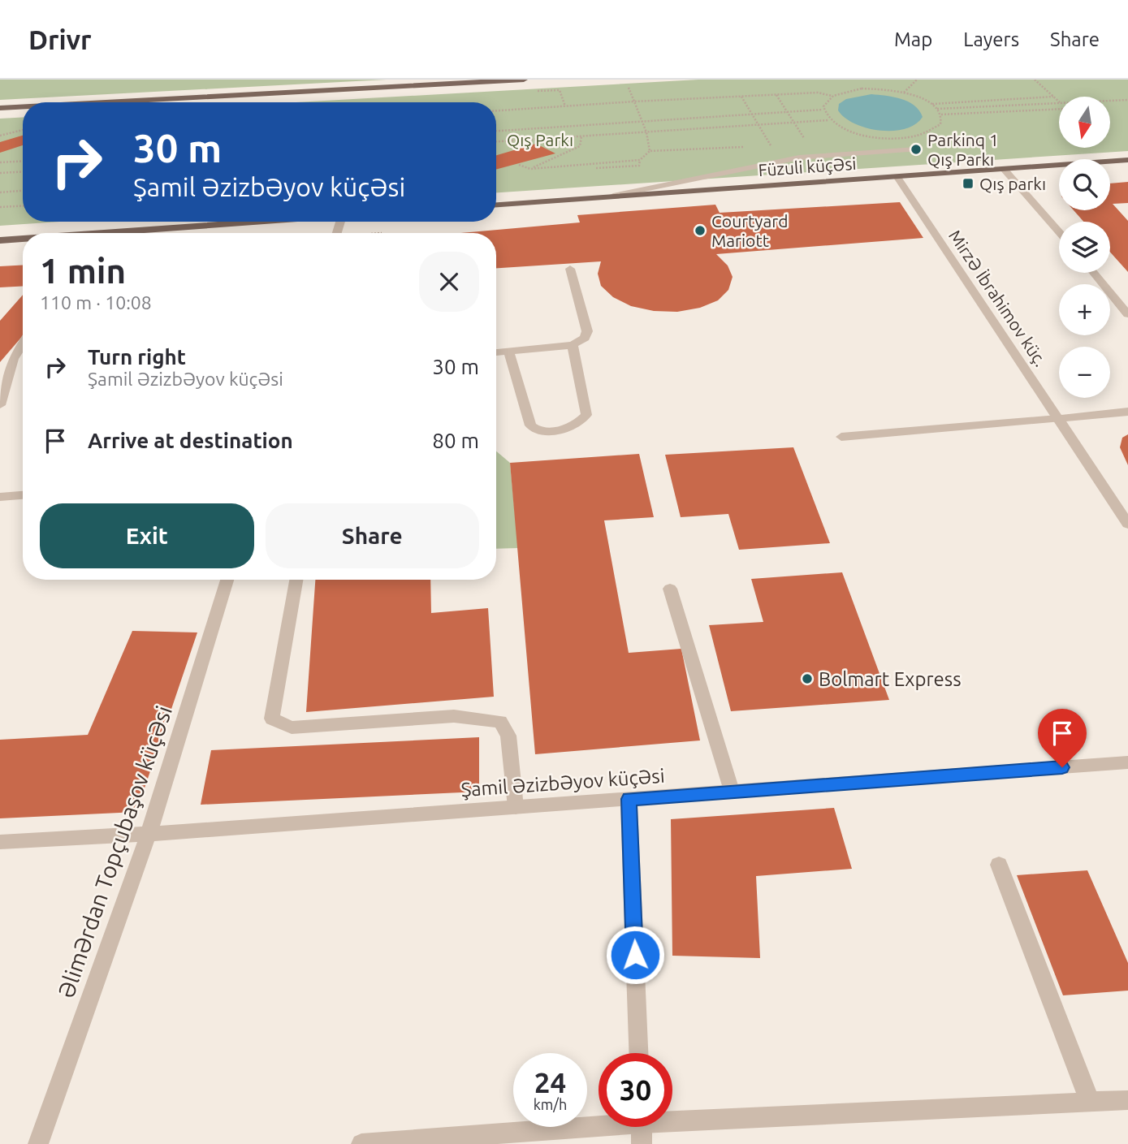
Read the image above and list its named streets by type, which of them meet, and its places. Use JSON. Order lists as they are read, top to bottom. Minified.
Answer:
{"streets":{"main road":["Füzuli küçəsi"],"street":["Mirzə İbrahimov küç.","Şamil Əzizbəyov küçəsi","Əlimərdan Topçubaşov küçəsi"]},"crossings":[["Füzuli küçəsi","Mirzə İbrahimov küç."],["Şamil Əzizbəyov küçəsi","Əlimərdan Topçubaşov küçəsi"]],"parks":["Qış Parkı"],"places":{"other":["Parkinq 1 Qış Parkı","Courtyard Mariott","Bolmart Express"],"transit":["Qış parkı"]},"north":"bottom","page":{"header":"Drivr","nav":["Map","Layers","Share"],"map_buttons":["+","−"],"turn":["30 m","Şamil Əzizbəyov küçəsi"],"heading":["1 min","110 m · 10:08"],"list":[{"name":"Turn right","note":"Şamil Əzizbəyov küçəsi","value":"30 m"},{"name":"Arrive at destination","value":"80 m"}],"buttons":["Exit","Share"],"speed":"24 km/h","limit":"30"}}
